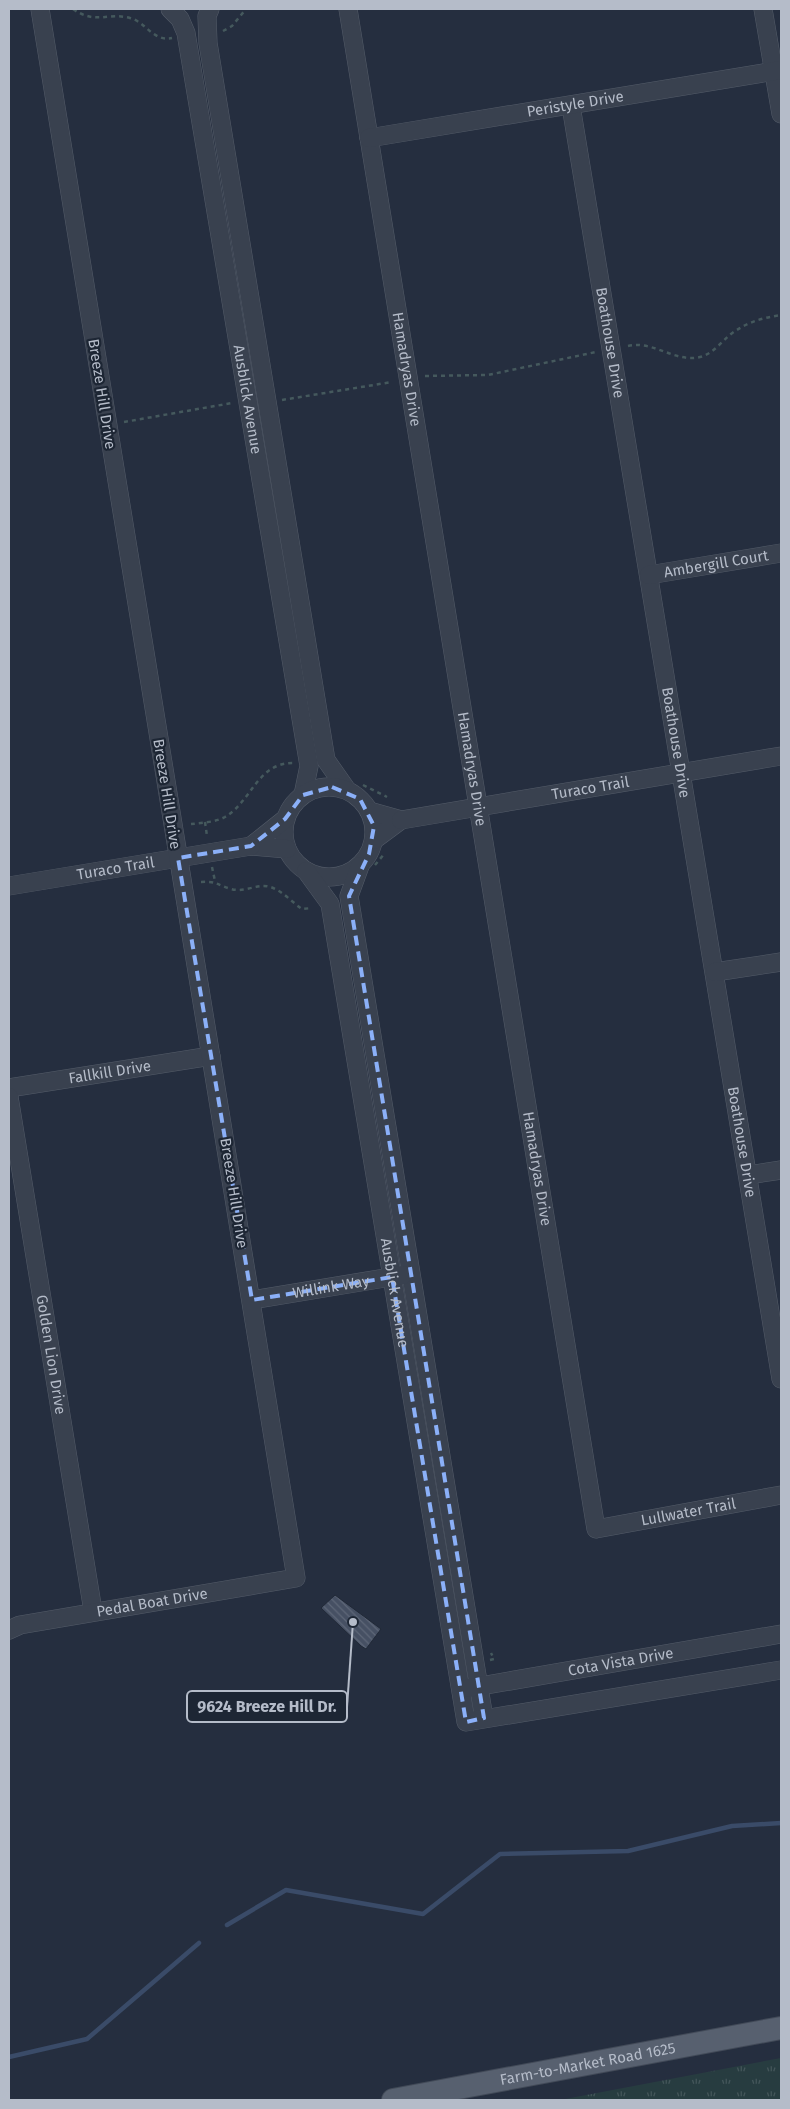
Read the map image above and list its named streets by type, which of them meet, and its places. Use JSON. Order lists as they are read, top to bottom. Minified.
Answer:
{"streets":{"main road":["Farm-to-Market Road 1625"],"street":["Peristyle Drive","Boathouse Drive","Hamadryas Drive","Breeze Hill Drive","Ausblick Avenue","Ambergill Court","Turaco Trail","Fallkill Drive","Willink Way","Golden Lion Drive","Lullwater Trail","Pedal Boat Drive","Cota Vista Drive"]},"crossings":[["Peristyle Drive","Boathouse Drive"],["Peristyle Drive","Hamadryas Drive"],["Boathouse Drive","Ambergill Court"],["Boathouse Drive","Turaco Trail"],["Hamadryas Drive","Turaco Trail"],["Hamadryas Drive","Lullwater Trail"],["Breeze Hill Drive","Turaco Trail"],["Breeze Hill Drive","Fallkill Drive"],["Breeze Hill Drive","Willink Way"],["Breeze Hill Drive","Pedal Boat Drive"],["Ausblick Avenue","Turaco Trail"],["Ausblick Avenue","Willink Way"],["Ausblick Avenue","Cota Vista Drive"],["Golden Lion Drive","Pedal Boat Drive"]],"places":["9624 Breeze Hill Dr."]}
